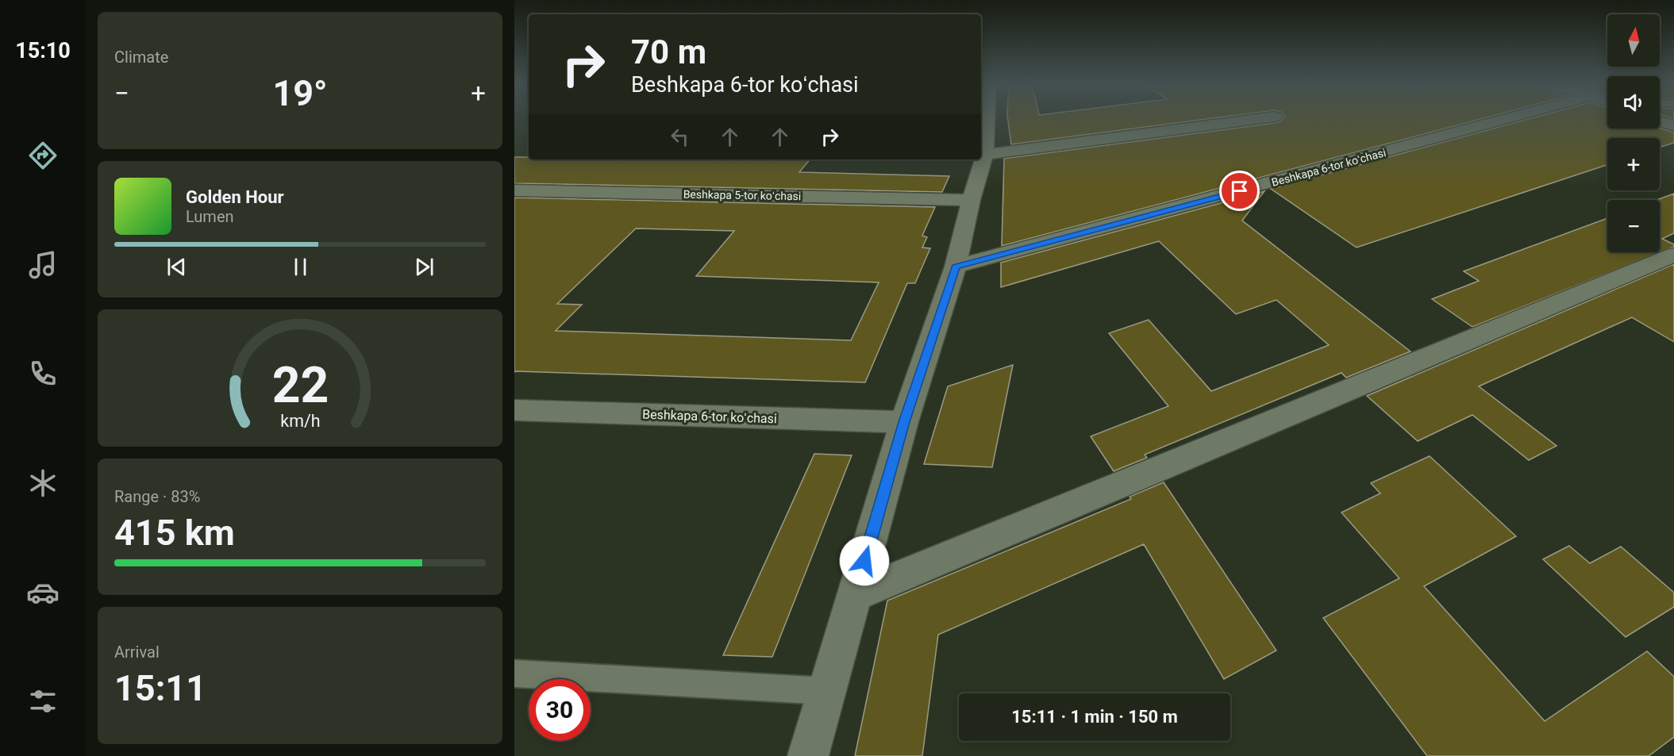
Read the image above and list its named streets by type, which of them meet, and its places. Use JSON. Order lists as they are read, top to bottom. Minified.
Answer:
{"streets":{"street":["Beshkapa 6-tor koʻchasi","Beshkapa 5-tor koʻchasi"]},"north":"top","page":{"tabs":"15:10","tile":["Climate",["Range · 83%","415 km"],["Arrival","15:11"]],"map_buttons":["+","−"],"turn":["70 m","Beshkapa 6-tor koʻchasi"],"heat":["−","19°","+"],"song":["Golden Hour","Lumen"],"limit":"30","trip":"15:11 · 1 min · 150 m","gauge":["22","km/h"]}}
